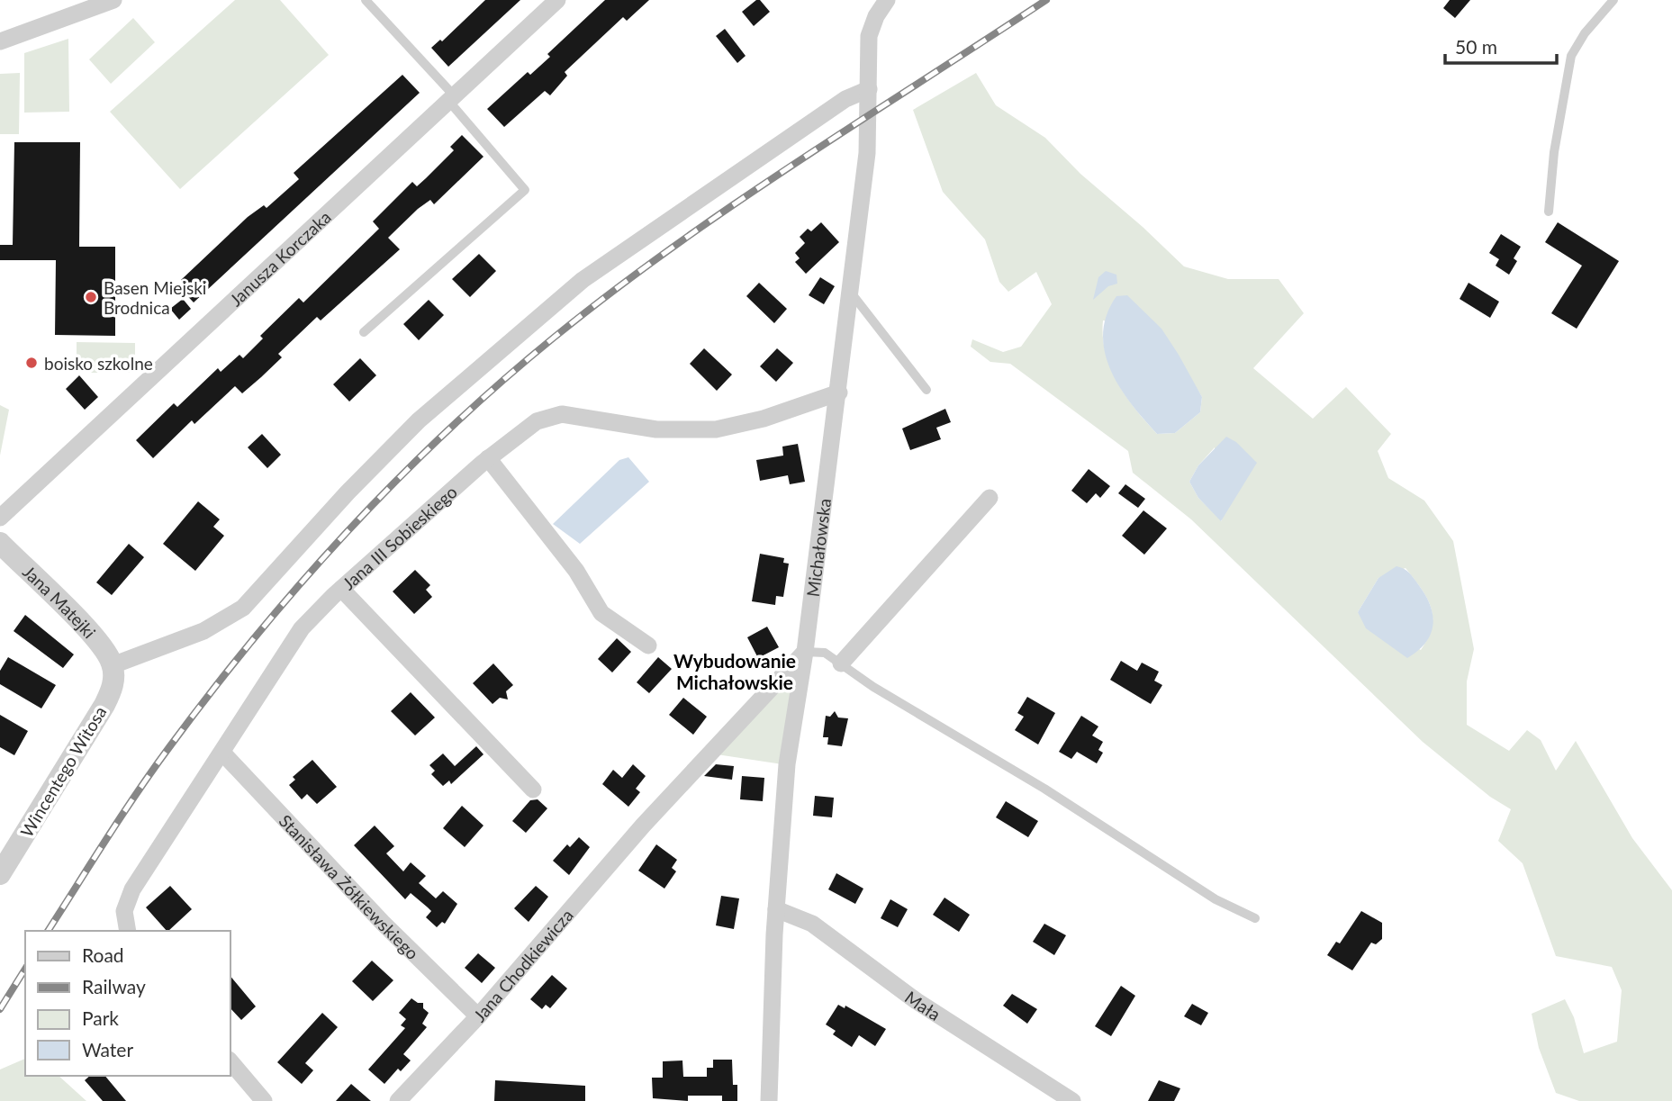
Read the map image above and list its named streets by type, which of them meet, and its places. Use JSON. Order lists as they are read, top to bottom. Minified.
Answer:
{"streets":{"street":["Janusza Korczaka","Jana III Sobieskiego","Michałowska","Jana Matejki","Wincentego Witosa","Stanisława Żółkiewskiego","Jana Chodkiewicza","Mała"]},"crossings":[["Jana III Sobieskiego","Michałowska"],["Jana III Sobieskiego","Stanisława Żółkiewskiego"],["Michałowska","Jana Chodkiewicza"],["Michałowska","Mała"],["Jana Matejki","Wincentego Witosa"],["Stanisława Żółkiewskiego","Jana Chodkiewicza"]],"districts":["Wybudowanie Michałowskie"],"places":["Basen Miejski Brodnica","boisko szkolne"],"legend":["Road","Railway","Park","Water"],"scale_bar":"50 m"}
